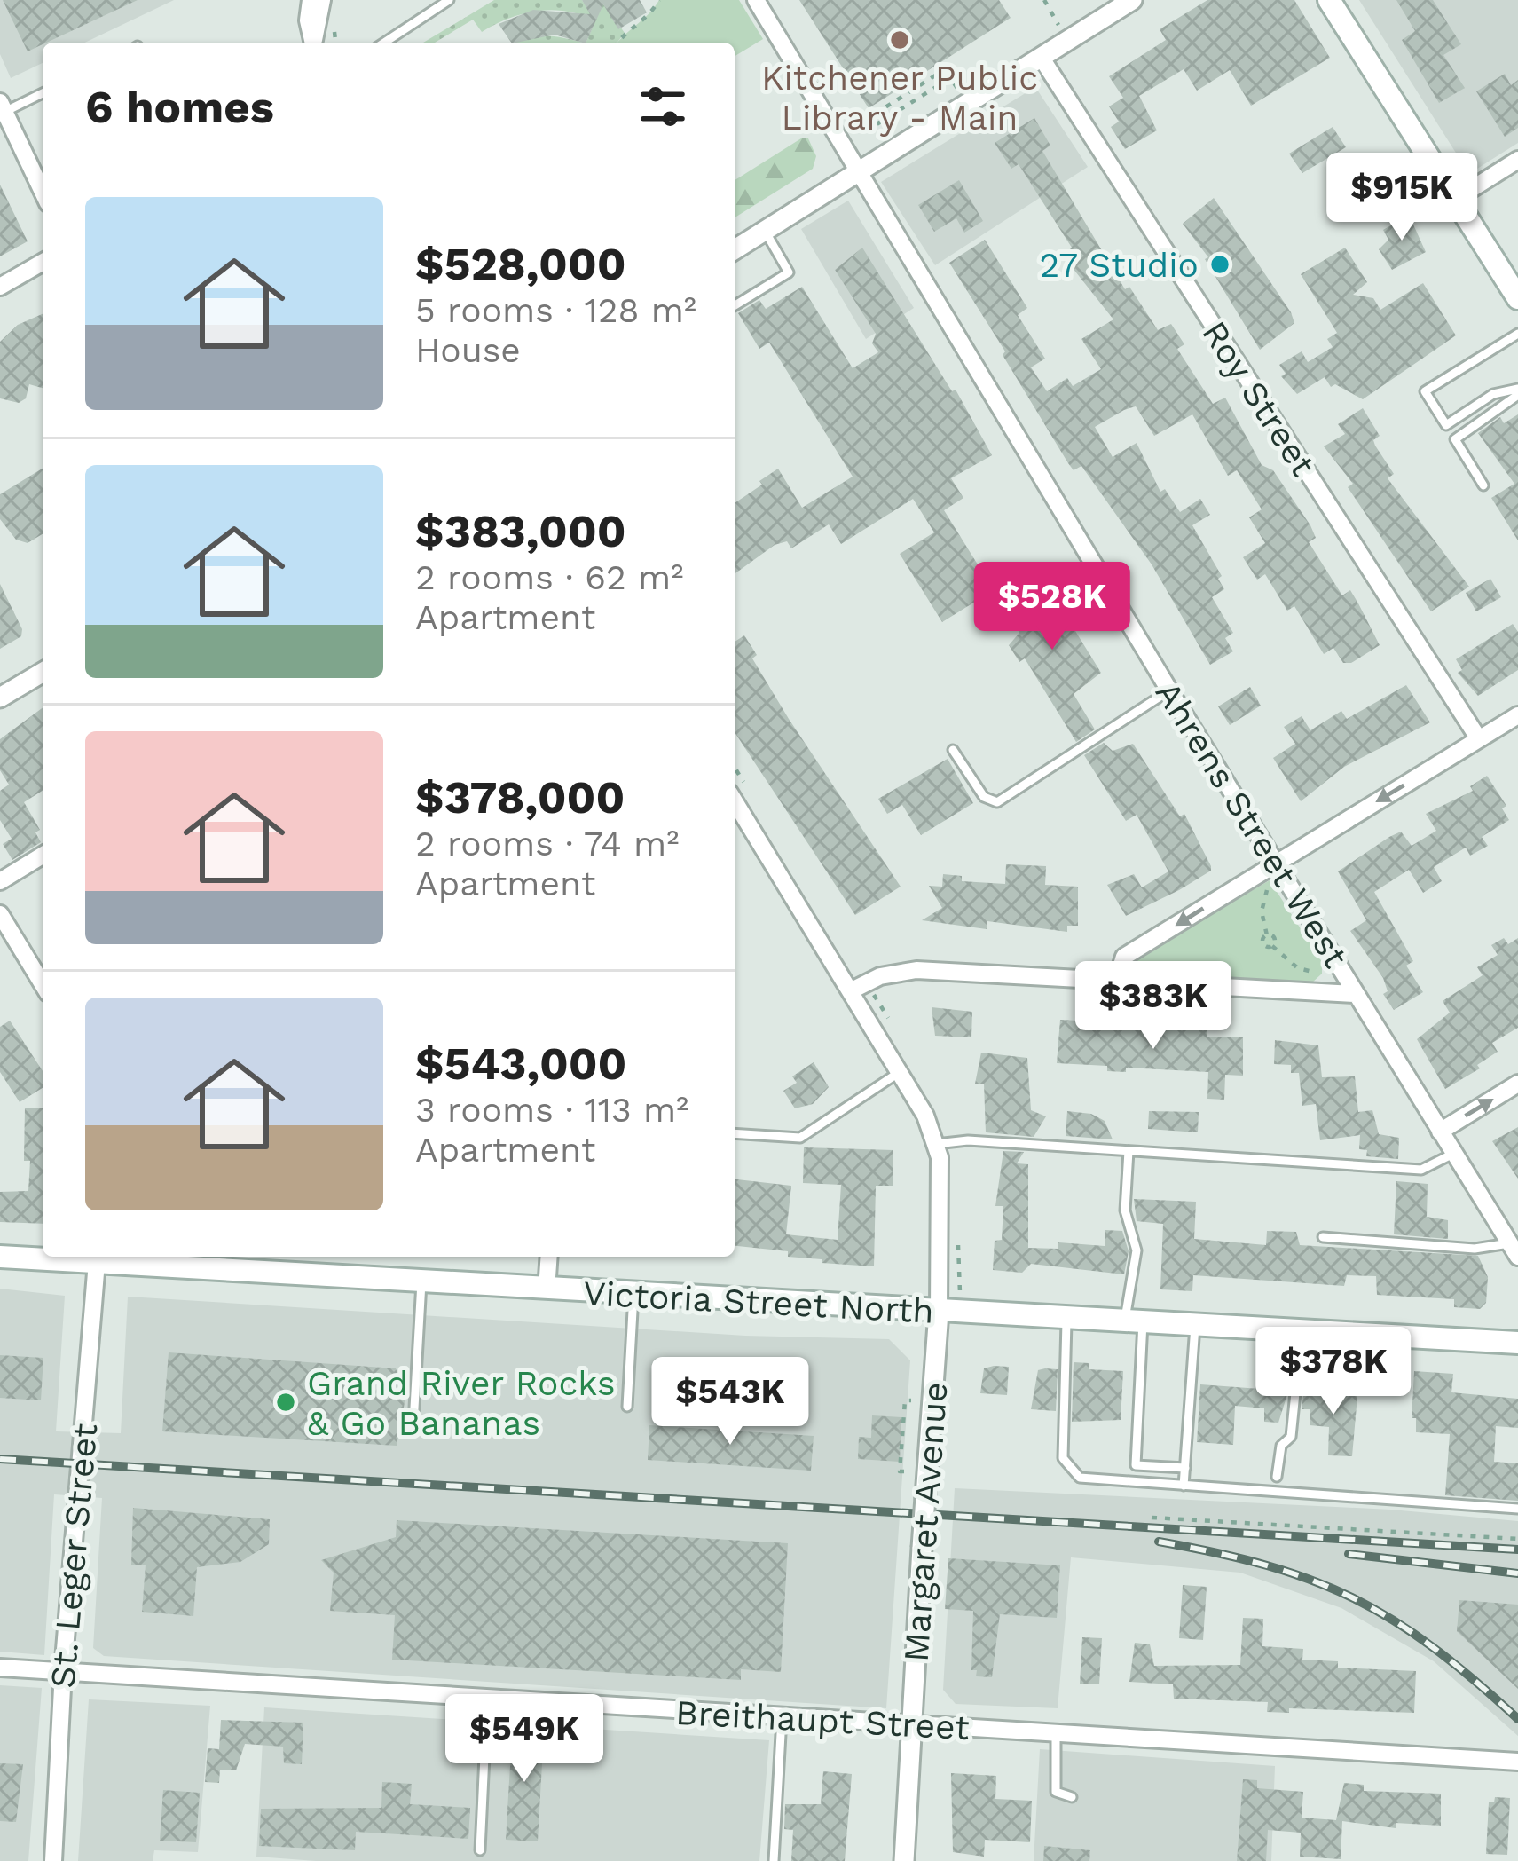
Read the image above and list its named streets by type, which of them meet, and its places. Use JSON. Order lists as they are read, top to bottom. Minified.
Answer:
{"streets":{"main road":["Victoria Street North"],"street":["Roy Street","Ahrens Street West","Margaret Avenue","St. Leger Street","Breithaupt Street"]},"crossings":[["Victoria Street North","Margaret Avenue"],["Victoria Street North","St. Leger Street"],["Margaret Avenue","Breithaupt Street"],["St. Leger Street","Breithaupt Street"]],"places":["Kitchener Public Library - Main","27 Studio","Grand River Rocks & Go Bananas"],"page":{"heading":"6 homes","price":["$915K","$528K","$383K","$378K","$543K","$549K"],"list":[{"name":"$528,000","note":"5 rooms · 128 m² · House"},{"name":"$383,000","note":"2 rooms · 62 m² · Apartment"},{"name":"$378,000","note":"2 rooms · 74 m² · Apartment"},{"name":"$543,000","note":"3 rooms · 113 m² · Apartment"}]}}
